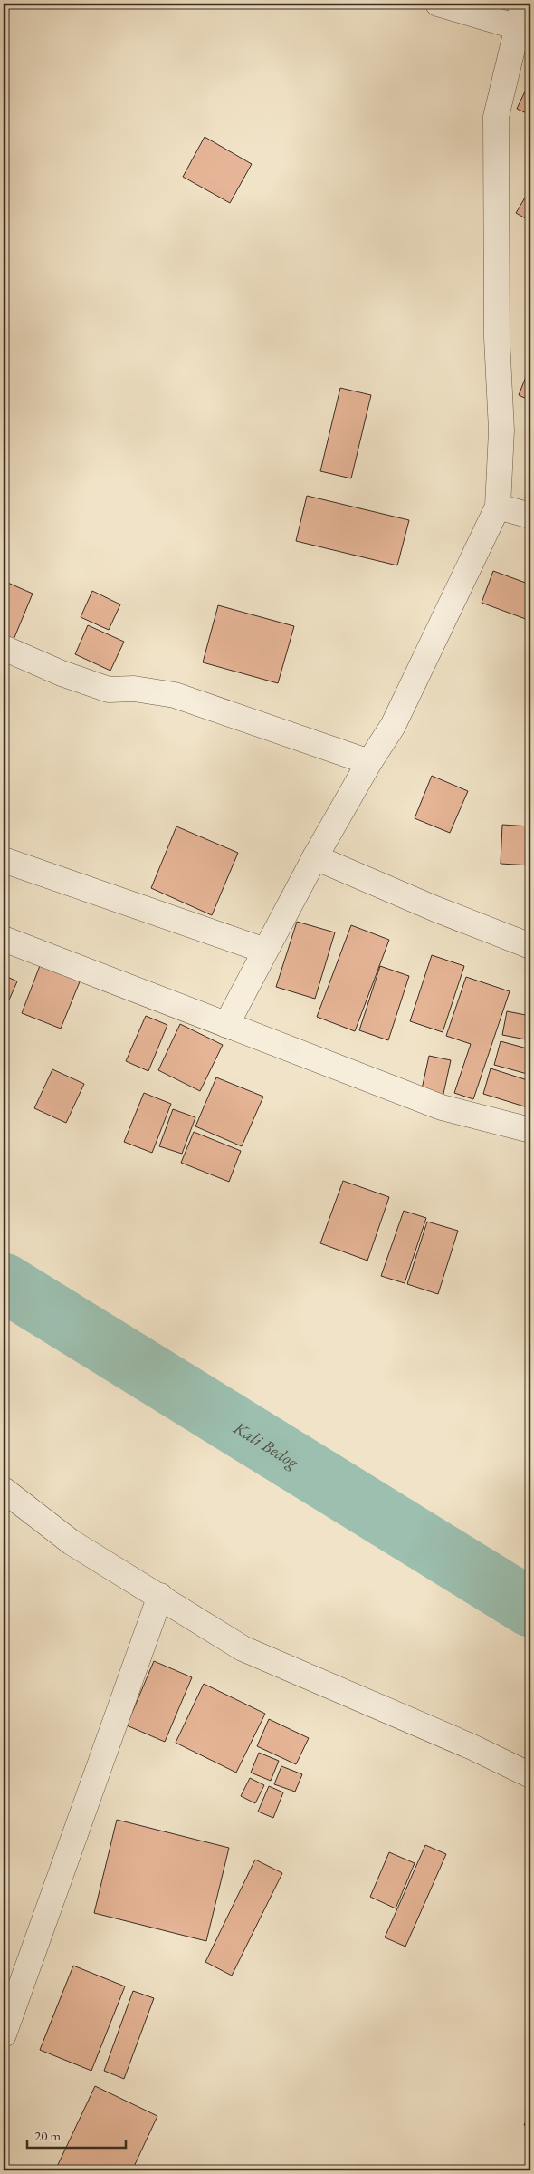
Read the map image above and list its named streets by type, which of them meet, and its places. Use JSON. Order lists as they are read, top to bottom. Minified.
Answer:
{"water":["Kali Bedog"],"scale_bar":"20 m"}
